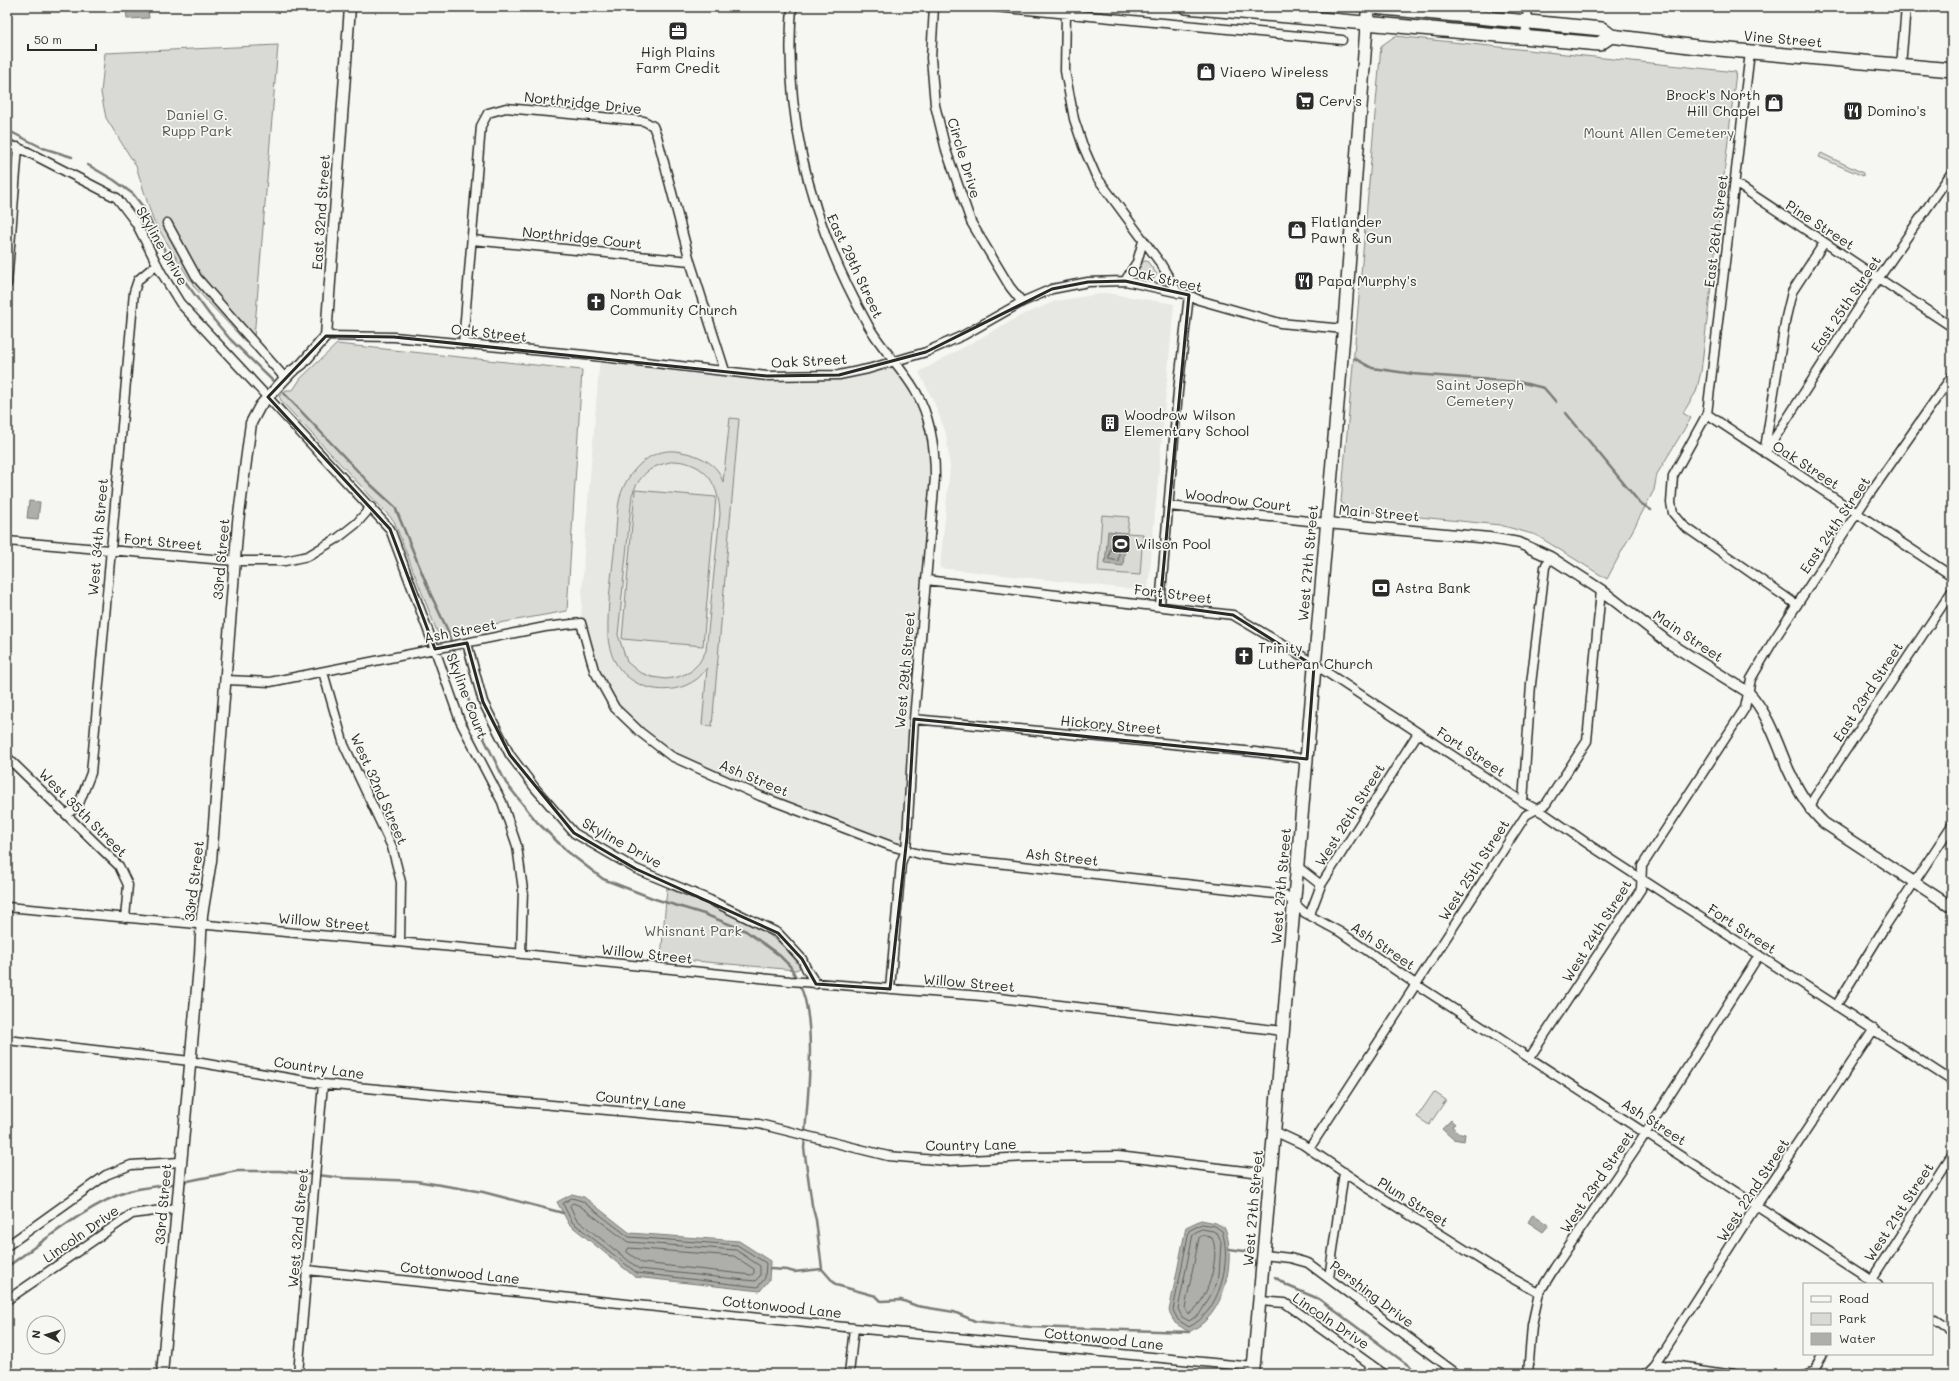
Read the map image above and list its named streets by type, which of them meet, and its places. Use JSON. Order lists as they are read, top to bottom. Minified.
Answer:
{"streets":{"main road":["Vine Street","West 27th Street"],"street":["Northridge Drive","Circle Drive","East 32nd Street","Pine Street","East 26th Street","Northridge Court","Skyline Drive","East 29th Street","Oak Street","East 25th Street","Woodrow Court","Main Street","East 24th Street","West 34th Street","Fort Street","33rd Street","Ash Street","West 29th Street","East 23rd Street","Skyline Court","Hickory Street","West 32nd Street","West 35th Street","West 26th Street","West 25th Street","Willow Street","West 24th Street","Country Lane","West 23rd Street","West 22nd Street","Plum Street","West 21st Street","Lincoln Drive","Cottonwood Lane","Pershing Drive"]},"crossings":[["Vine Street","East 26th Street"],["Northridge Drive","Northridge Court"],["Northridge Drive","Oak Street"],["Circle Drive","Oak Street"],["East 32nd Street","Oak Street"],["Pine Street","East 26th Street"],["Pine Street","East 25th Street"],["East 26th Street","Oak Street"],["Skyline Drive","West 34th Street"],["Skyline Drive","33rd Street"],["Skyline Drive","Ash Street"],["Skyline Drive","Skyline Court"],["Skyline Drive","Willow Street"],["East 29th Street","Oak Street"],["East 29th Street","West 29th Street"],["Oak Street","East 25th Street"],["Oak Street","East 24th Street"],["Oak Street","West 27th Street"],["Oak Street","West 29th Street"],["Woodrow Court","Main Street"],["Woodrow Court","West 27th Street"],["Main Street","East 24th Street"],["Main Street","West 27th Street"],["Main Street","East 23rd Street"],["Main Street","West 25th Street"],["Main Street","West 24th Street"],["East 24th Street","West 24th Street"],["West 34th Street","Fort Street"],["West 34th Street","West 35th Street"],["Fort Street","33rd Street"],["Fort Street","West 27th Street"],["Fort Street","West 29th Street"],["Fort Street","Skyline Court"],["Fort Street","West 26th Street"],["Fort Street","West 25th Street"],["Fort Street","West 24th Street"],["Fort Street","West 23rd Street"],["Fort Street","West 22nd Street"],["33rd Street","Ash Street"],["33rd Street","Skyline Court"],["33rd Street","Willow Street"],["33rd Street","Country Lane"],["33rd Street","Lincoln Drive"],["West 27th Street","Ash Street"],["West 27th Street","Hickory Street"],["West 27th Street","Willow Street"],["West 27th Street","Country Lane"],["West 27th Street","Plum Street"],["West 27th Street","Lincoln Drive"],["West 27th Street","Cottonwood Lane"],["West 27th Street","Pershing Drive"],["Ash Street","West 29th Street"],["Ash Street","Skyline Court"],["Ash Street","West 32nd Street"],["Ash Street","West 26th Street"],["Ash Street","West 25th Street"],["Ash Street","West 24th Street"],["Ash Street","West 23rd Street"],["Ash Street","West 22nd Street"],["Ash Street","West 21st Street"],["West 29th Street","Hickory Street"],["West 29th Street","Willow Street"],["Skyline Court","Willow Street"],["West 32nd Street","Willow Street"],["West 32nd Street","Country Lane"],["West 32nd Street","Cottonwood Lane"],["West 35th Street","Willow Street"],["West 25th Street","Plum Street"],["West 23rd Street","Plum Street"]],"parks":["Daniel G. Rupp Park","Mount Allen Cemetery","Saint Joseph Cemetery","Whisnant Park"],"places":{"office":["High Plains Farm Credit"],"shop":["Viaero Wireless","Brock's North Hill Chapel","Flatlander Pawn & Gun"],"supermarket":["Cerv's"],"restaurant":["Domino's","Papa Murphy's"],"church":["North Oak Community Church","Trinity Lutheran Church"],"building":["Woodrow Wilson Elementary School"],"sports":["Wilson Pool"],"bank":["Astra Bank"]},"legend":["Road","Park","Water"],"scale_bar":"50 m","north":"left"}
